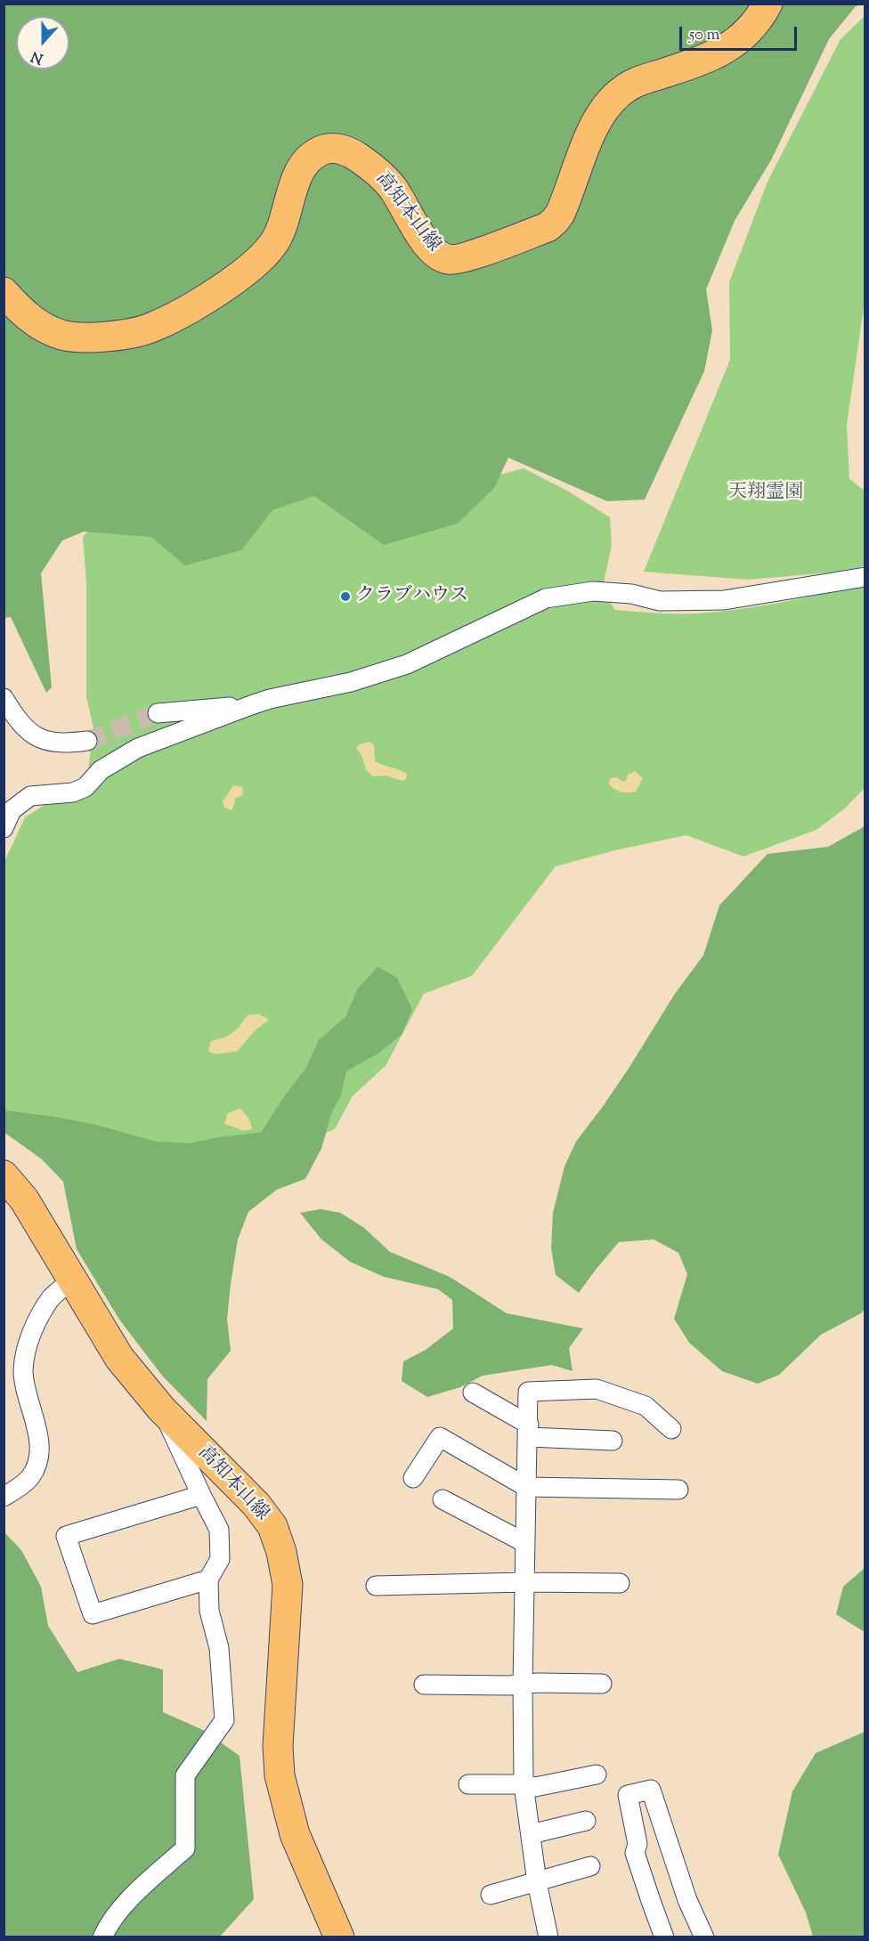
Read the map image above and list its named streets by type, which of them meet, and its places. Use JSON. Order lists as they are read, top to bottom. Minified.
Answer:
{"streets":{"main road":["高知本山線"]},"parks":["天翔霊園"],"places":["クラブハウス"],"scale_bar":"50 m","north":"bottom"}
